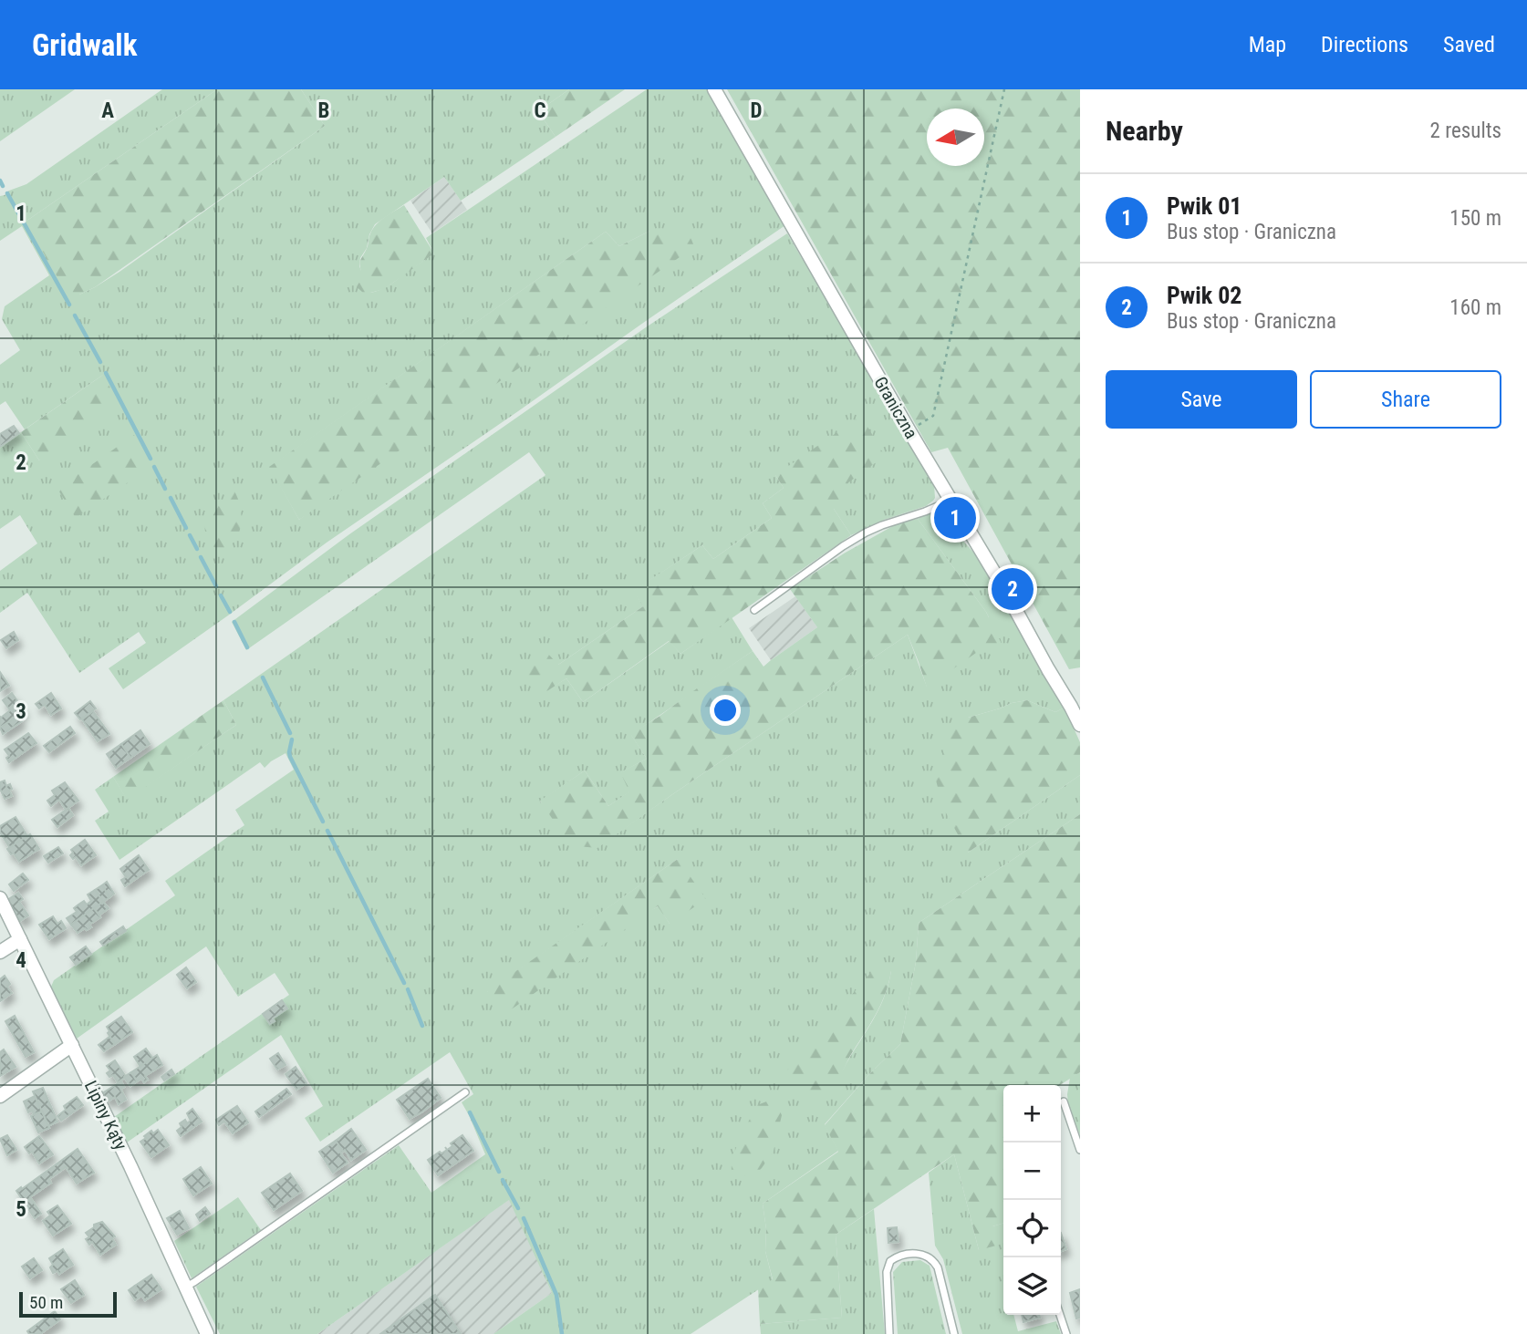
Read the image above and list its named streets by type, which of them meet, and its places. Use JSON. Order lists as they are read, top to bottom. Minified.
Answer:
{"streets":{"street":["Graniczna","Lipiny Kąty"]},"scale_bar":"50 m","north":"left","page":{"header":"Gridwalk","nav":["Map","Directions","Saved"],"heading":["Nearby","2 results"],"list":[{"mark":"1","name":"Pwik 01","note":"Bus stop · Graniczna","value":"150 m"},{"mark":"2","name":"Pwik 02","note":"Bus stop · Graniczna","value":"160 m"}],"buttons":["Save","Share"],"pins":["1","2"],"map_buttons":["+","−"],"scale":"50 m"},"grid":{"columns":["A","B","C","D"],"rows":["1","2","3","4","5"]}}
